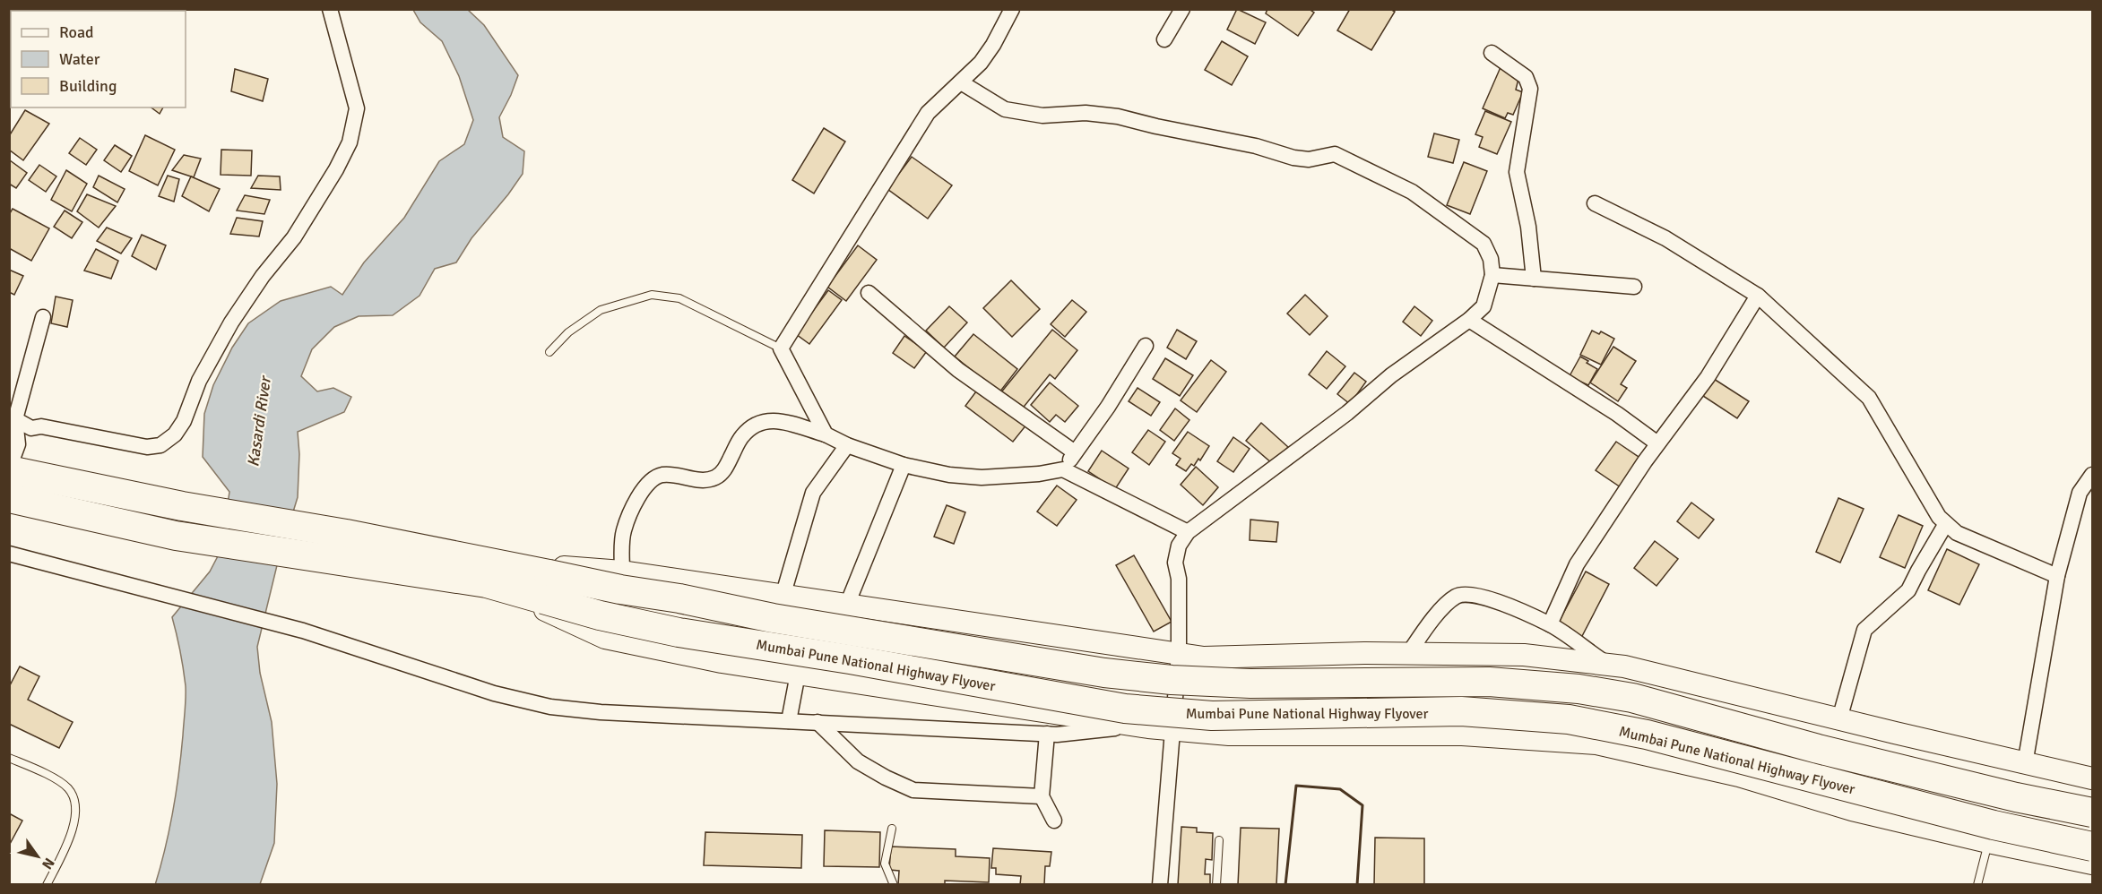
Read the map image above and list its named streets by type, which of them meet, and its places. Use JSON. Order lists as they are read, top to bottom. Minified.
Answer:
{"streets":{"highway":["Mumbai Pune National Highway Flyover"]},"water":["Kasardi River"],"legend":["Road","Water","Building"],"north":"bottom right"}
